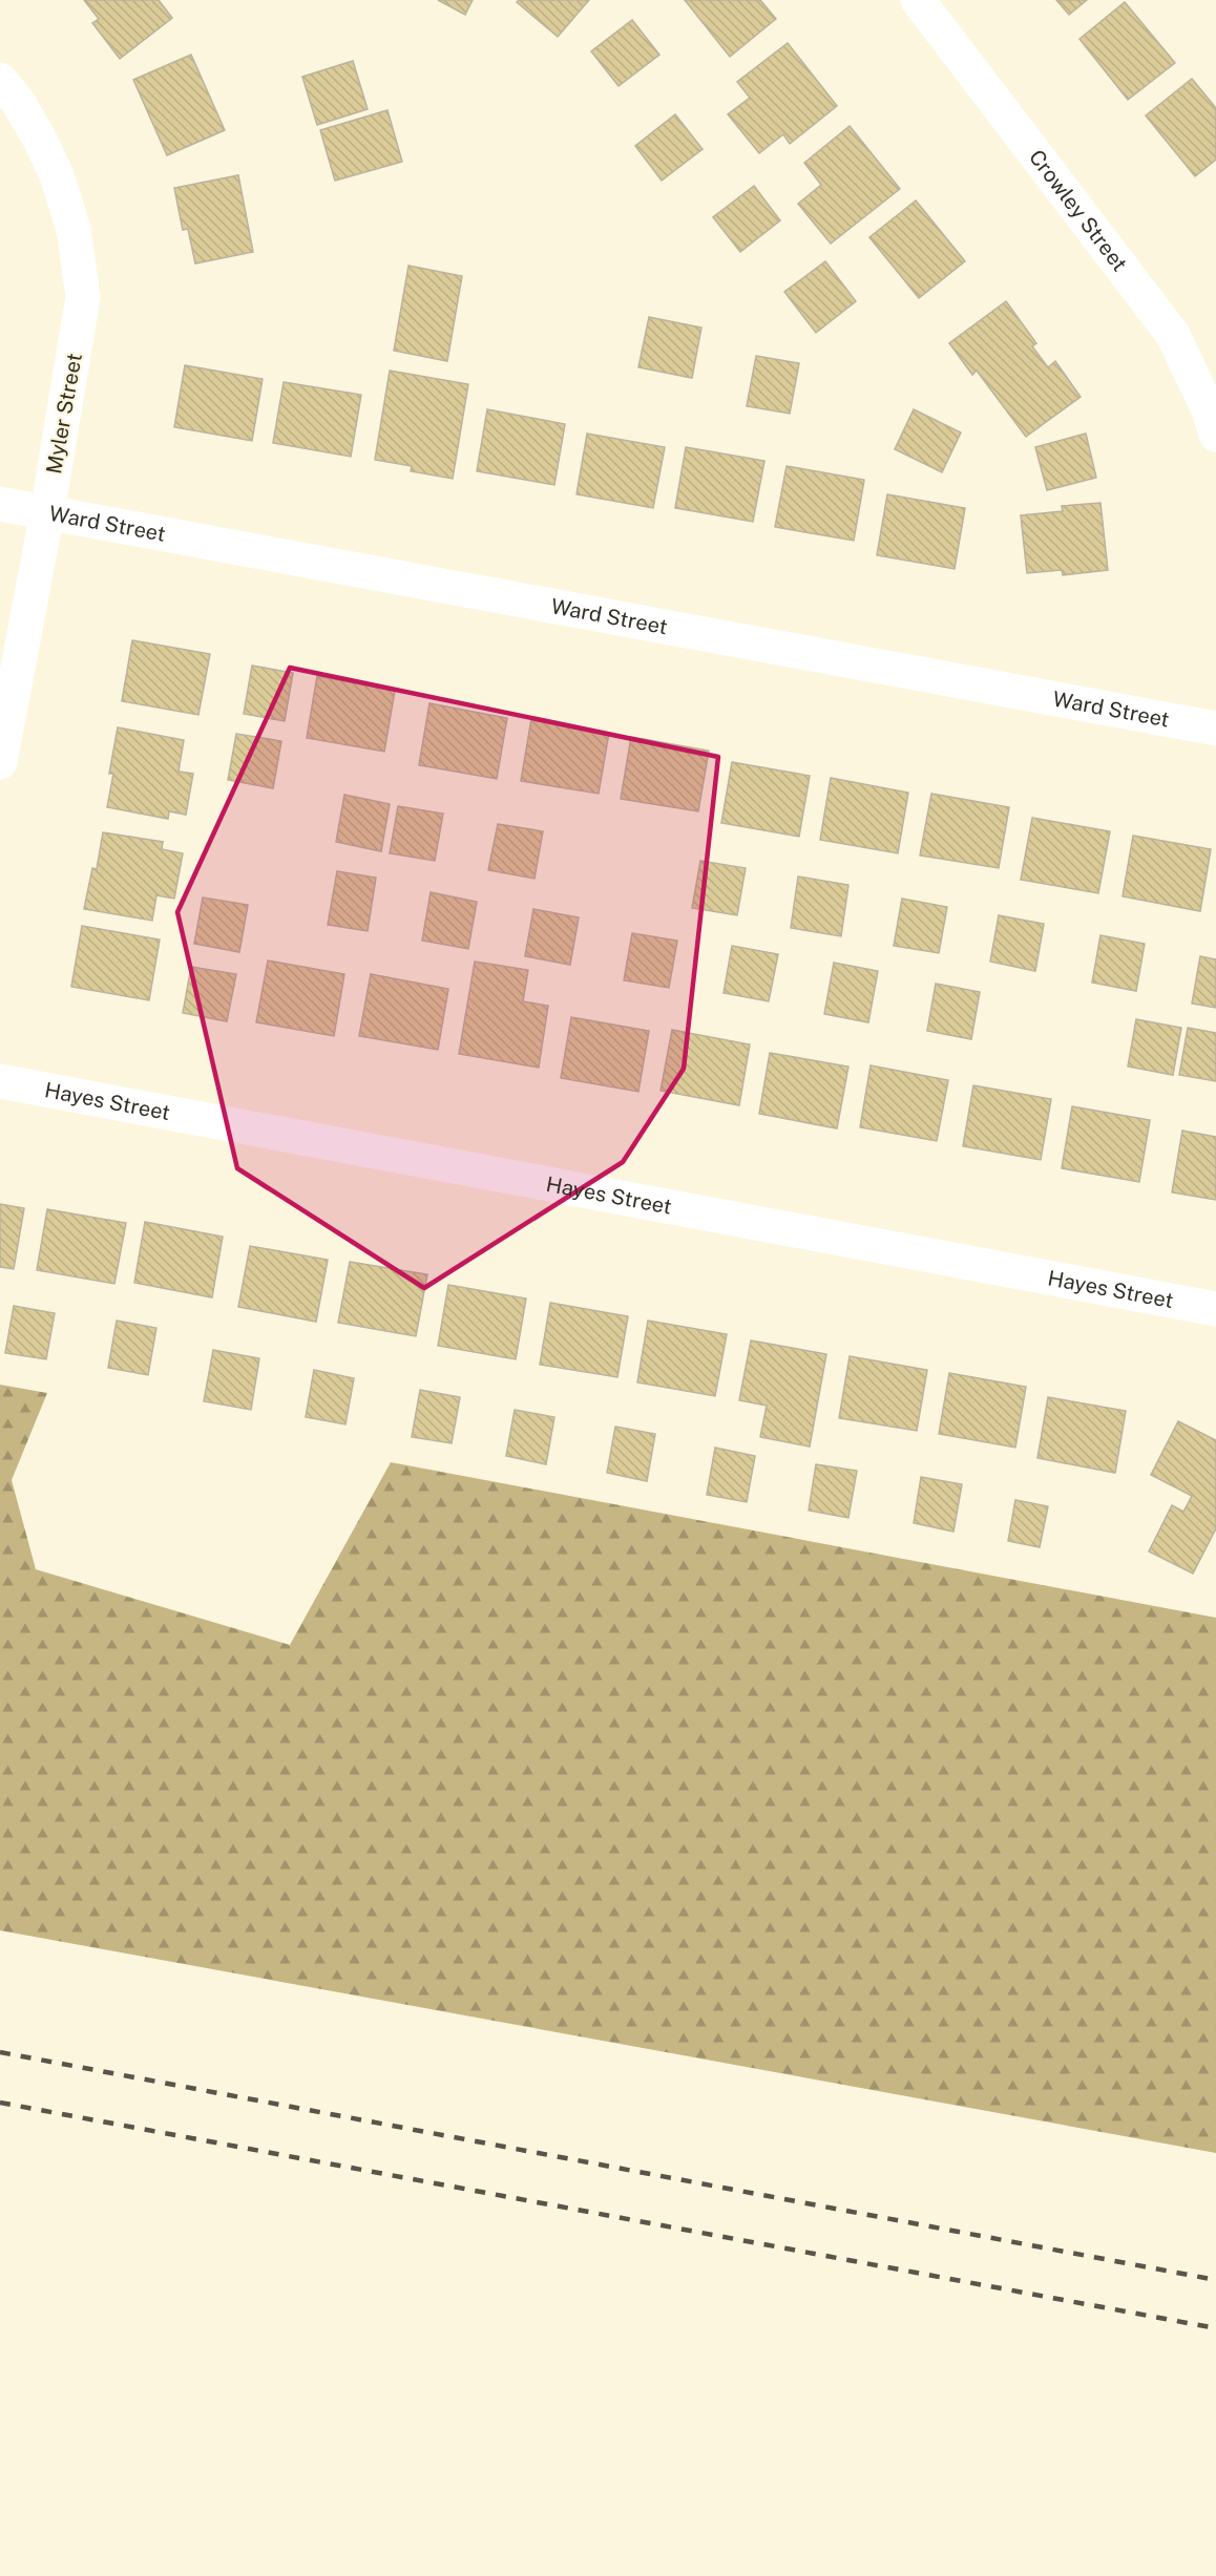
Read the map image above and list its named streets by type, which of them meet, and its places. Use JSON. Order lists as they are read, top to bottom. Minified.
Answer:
{"streets":{"street":["Crowley Street","Myler Street","Ward Street","Hayes Street"]},"crossings":[["Myler Street","Ward Street"]]}
